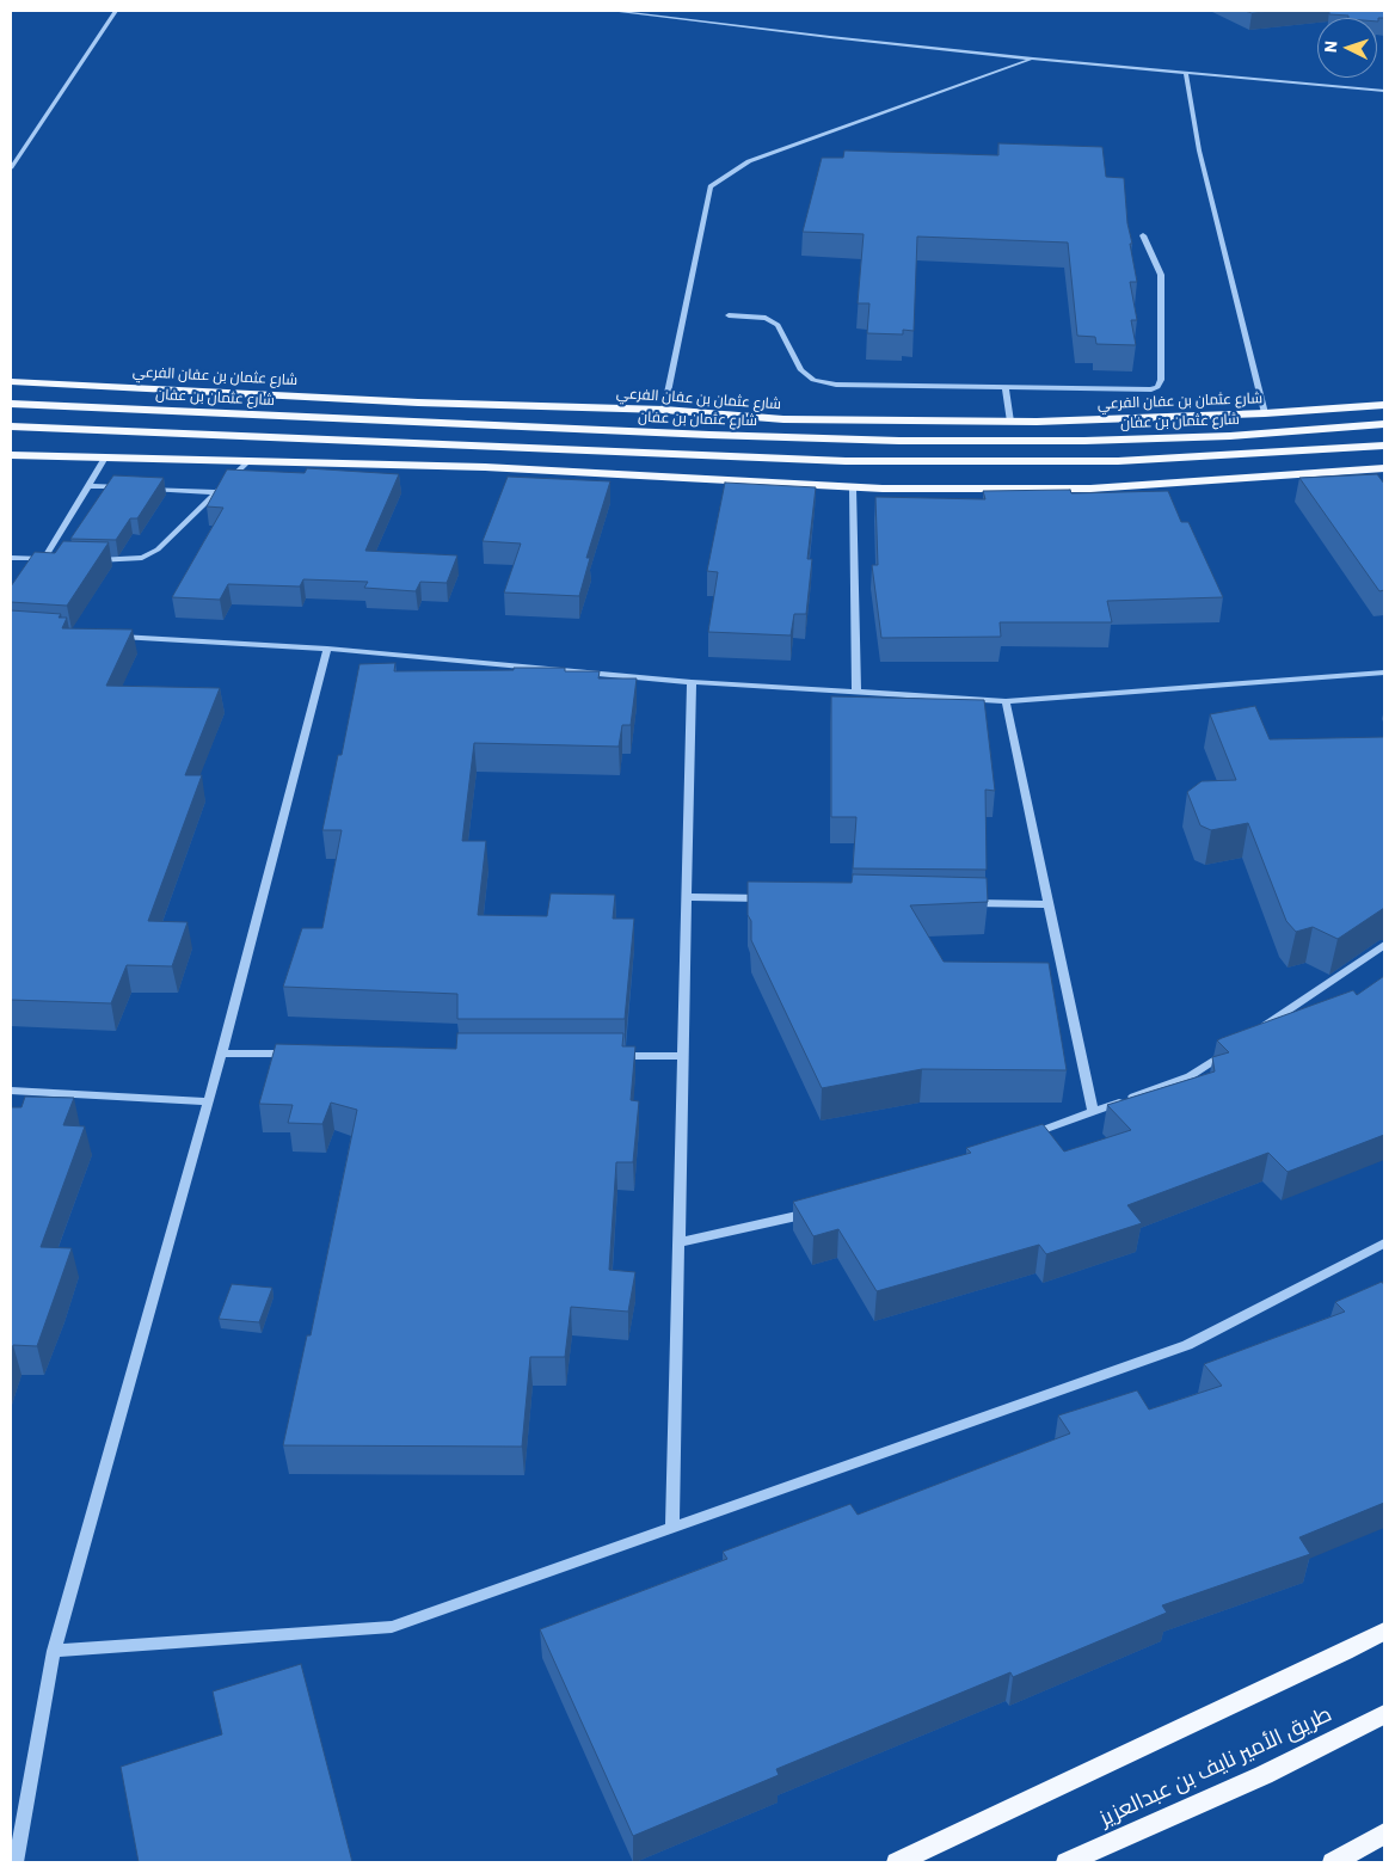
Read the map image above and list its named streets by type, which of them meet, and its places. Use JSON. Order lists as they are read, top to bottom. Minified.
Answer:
{"streets":{"main road":["شارع عثمان بن عفان الفرعي","شارع عثمان بن عفان","طريق الأمير نايف بن عبدالعزيز"]},"north":"left"}
